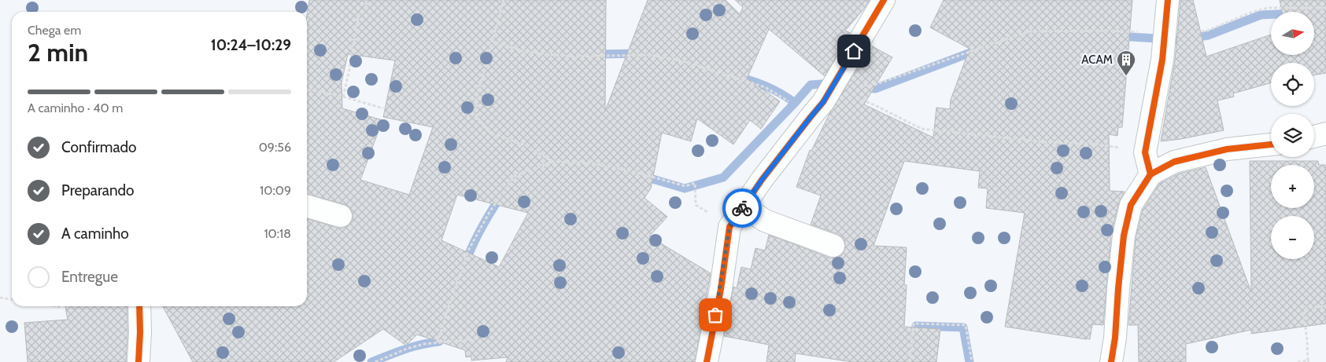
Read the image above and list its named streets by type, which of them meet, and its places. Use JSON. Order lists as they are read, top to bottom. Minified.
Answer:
{"places":{"building":["ACAM"]},"north":"right","page":{"map_buttons":["+","−"],"heading":["2 min","Chega em","10:24–10:29"],"bar":"A caminho · 40 m","list":[["Confirmado","09:56"],["Preparando","10:09"],["A caminho","10:18"],"Entregue"]}}
